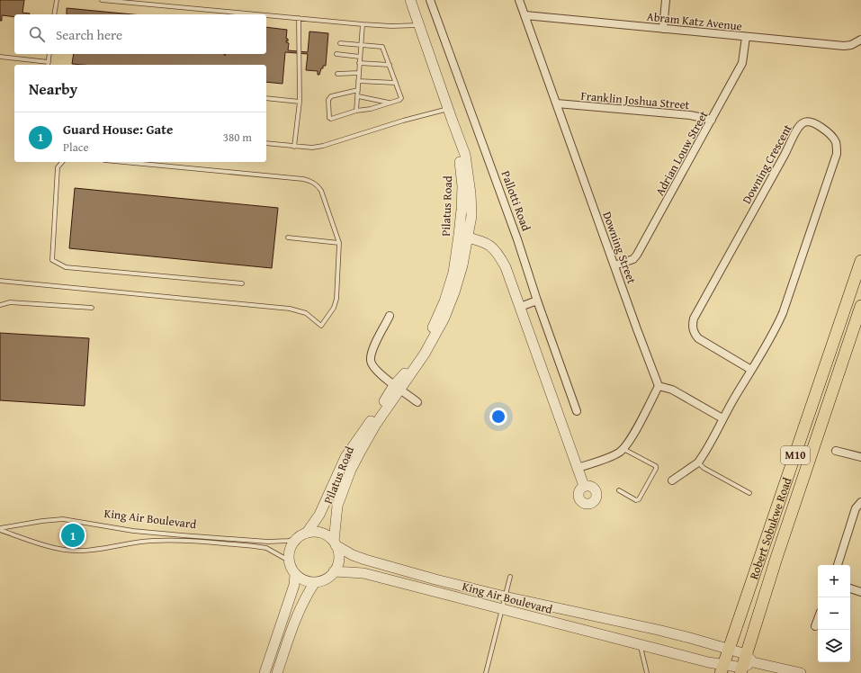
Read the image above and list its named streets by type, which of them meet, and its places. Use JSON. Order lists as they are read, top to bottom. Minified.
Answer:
{"streets":{"main road":["M10","Robert Sobukwe Road"],"street":["Abram Katz Avenue","Franklin Joshua Street","Adrian Louw Street","Downing Crescent","Pallotti Road","Pilatus Road","Downing Street","King Air Boulevard"]},"crossings":[["Abram Katz Avenue","Adrian Louw Street"],["Abram Katz Avenue","Downing Street"],["Franklin Joshua Street","Adrian Louw Street"],["Franklin Joshua Street","Downing Street"],["Adrian Louw Street","Downing Street"],["Pilatus Road","King Air Boulevard"],["King Air Boulevard","Robert Sobukwe Road"]],"page":{"search":"Search here","heading":"Nearby","list":[{"mark":"1","name":"Guard House: Gate","note":"Place","value":"380 m"}],"pins":"1","map_buttons":["+","−"]}}
